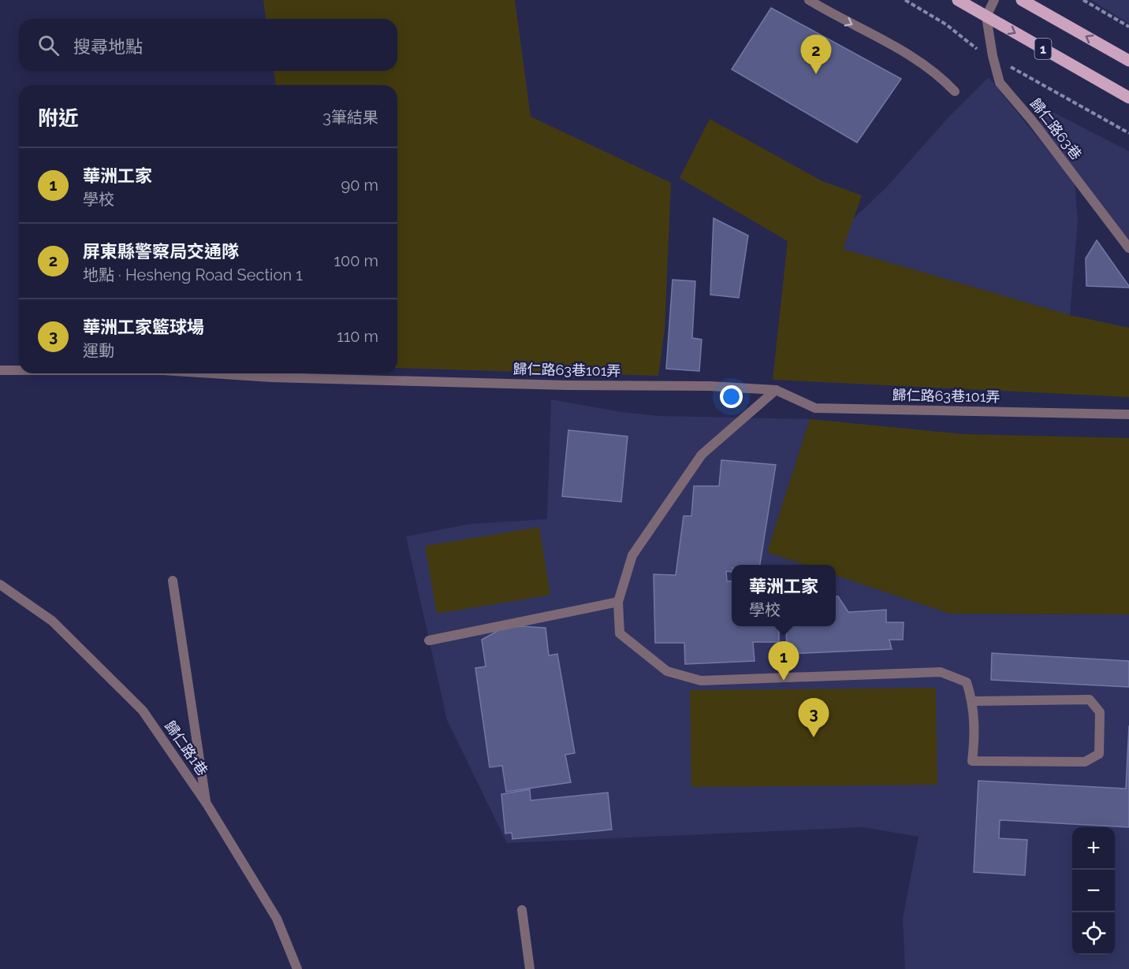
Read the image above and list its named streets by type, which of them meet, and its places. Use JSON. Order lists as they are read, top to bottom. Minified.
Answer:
{"streets":{"main road":["1"],"street":["歸仁路63巷","歸仁路63巷101弄","歸仁路1巷"]},"crossings":[["1","歸仁路63巷"]],"page":{"search":"搜尋地點","pins":["2","1","3"],"heading":["附近","3筆結果"],"list":[{"mark":"1","name":"華洲工家","note":"學校","value":"90 m"},{"mark":"2","name":"屏東縣警察局交通隊","note":"地點 · Hesheng Road Section 1","value":"100 m"},{"mark":"3","name":"華洲工家籃球場","note":"運動","value":"110 m"}],"popup":["華洲工家","學校"],"map_buttons":["+","−"]}}
